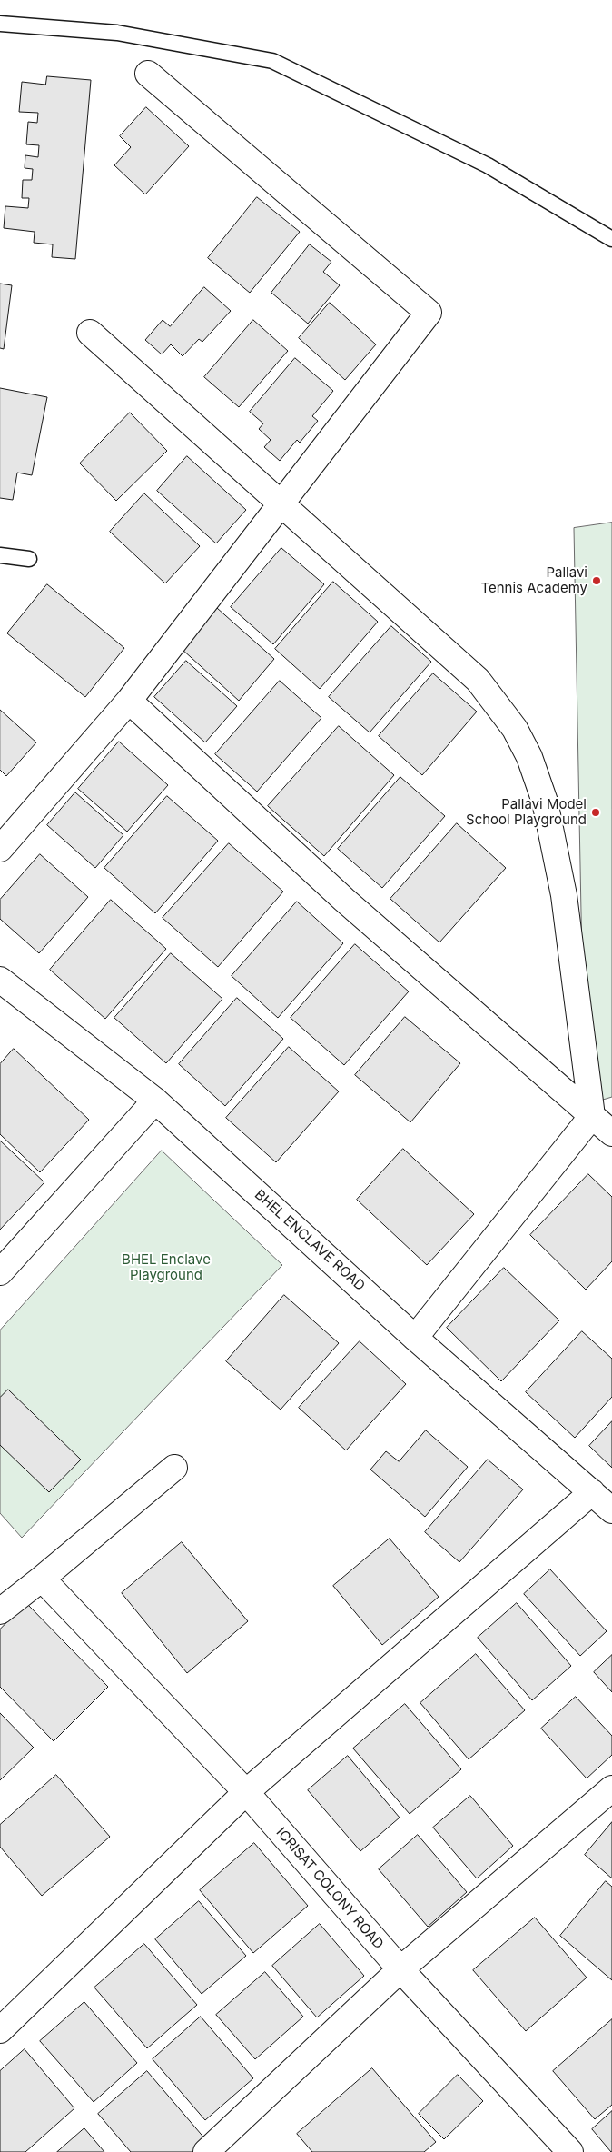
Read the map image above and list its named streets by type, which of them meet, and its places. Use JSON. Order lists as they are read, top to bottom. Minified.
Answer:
{"streets":{"street":["BHEL ENCLAVE ROAD","ICRISAT COLONY ROAD"]},"parks":["BHEL Enclave Playground"],"places":["Pallavi Tennis Academy","Pallavi Model School Playground"]}
